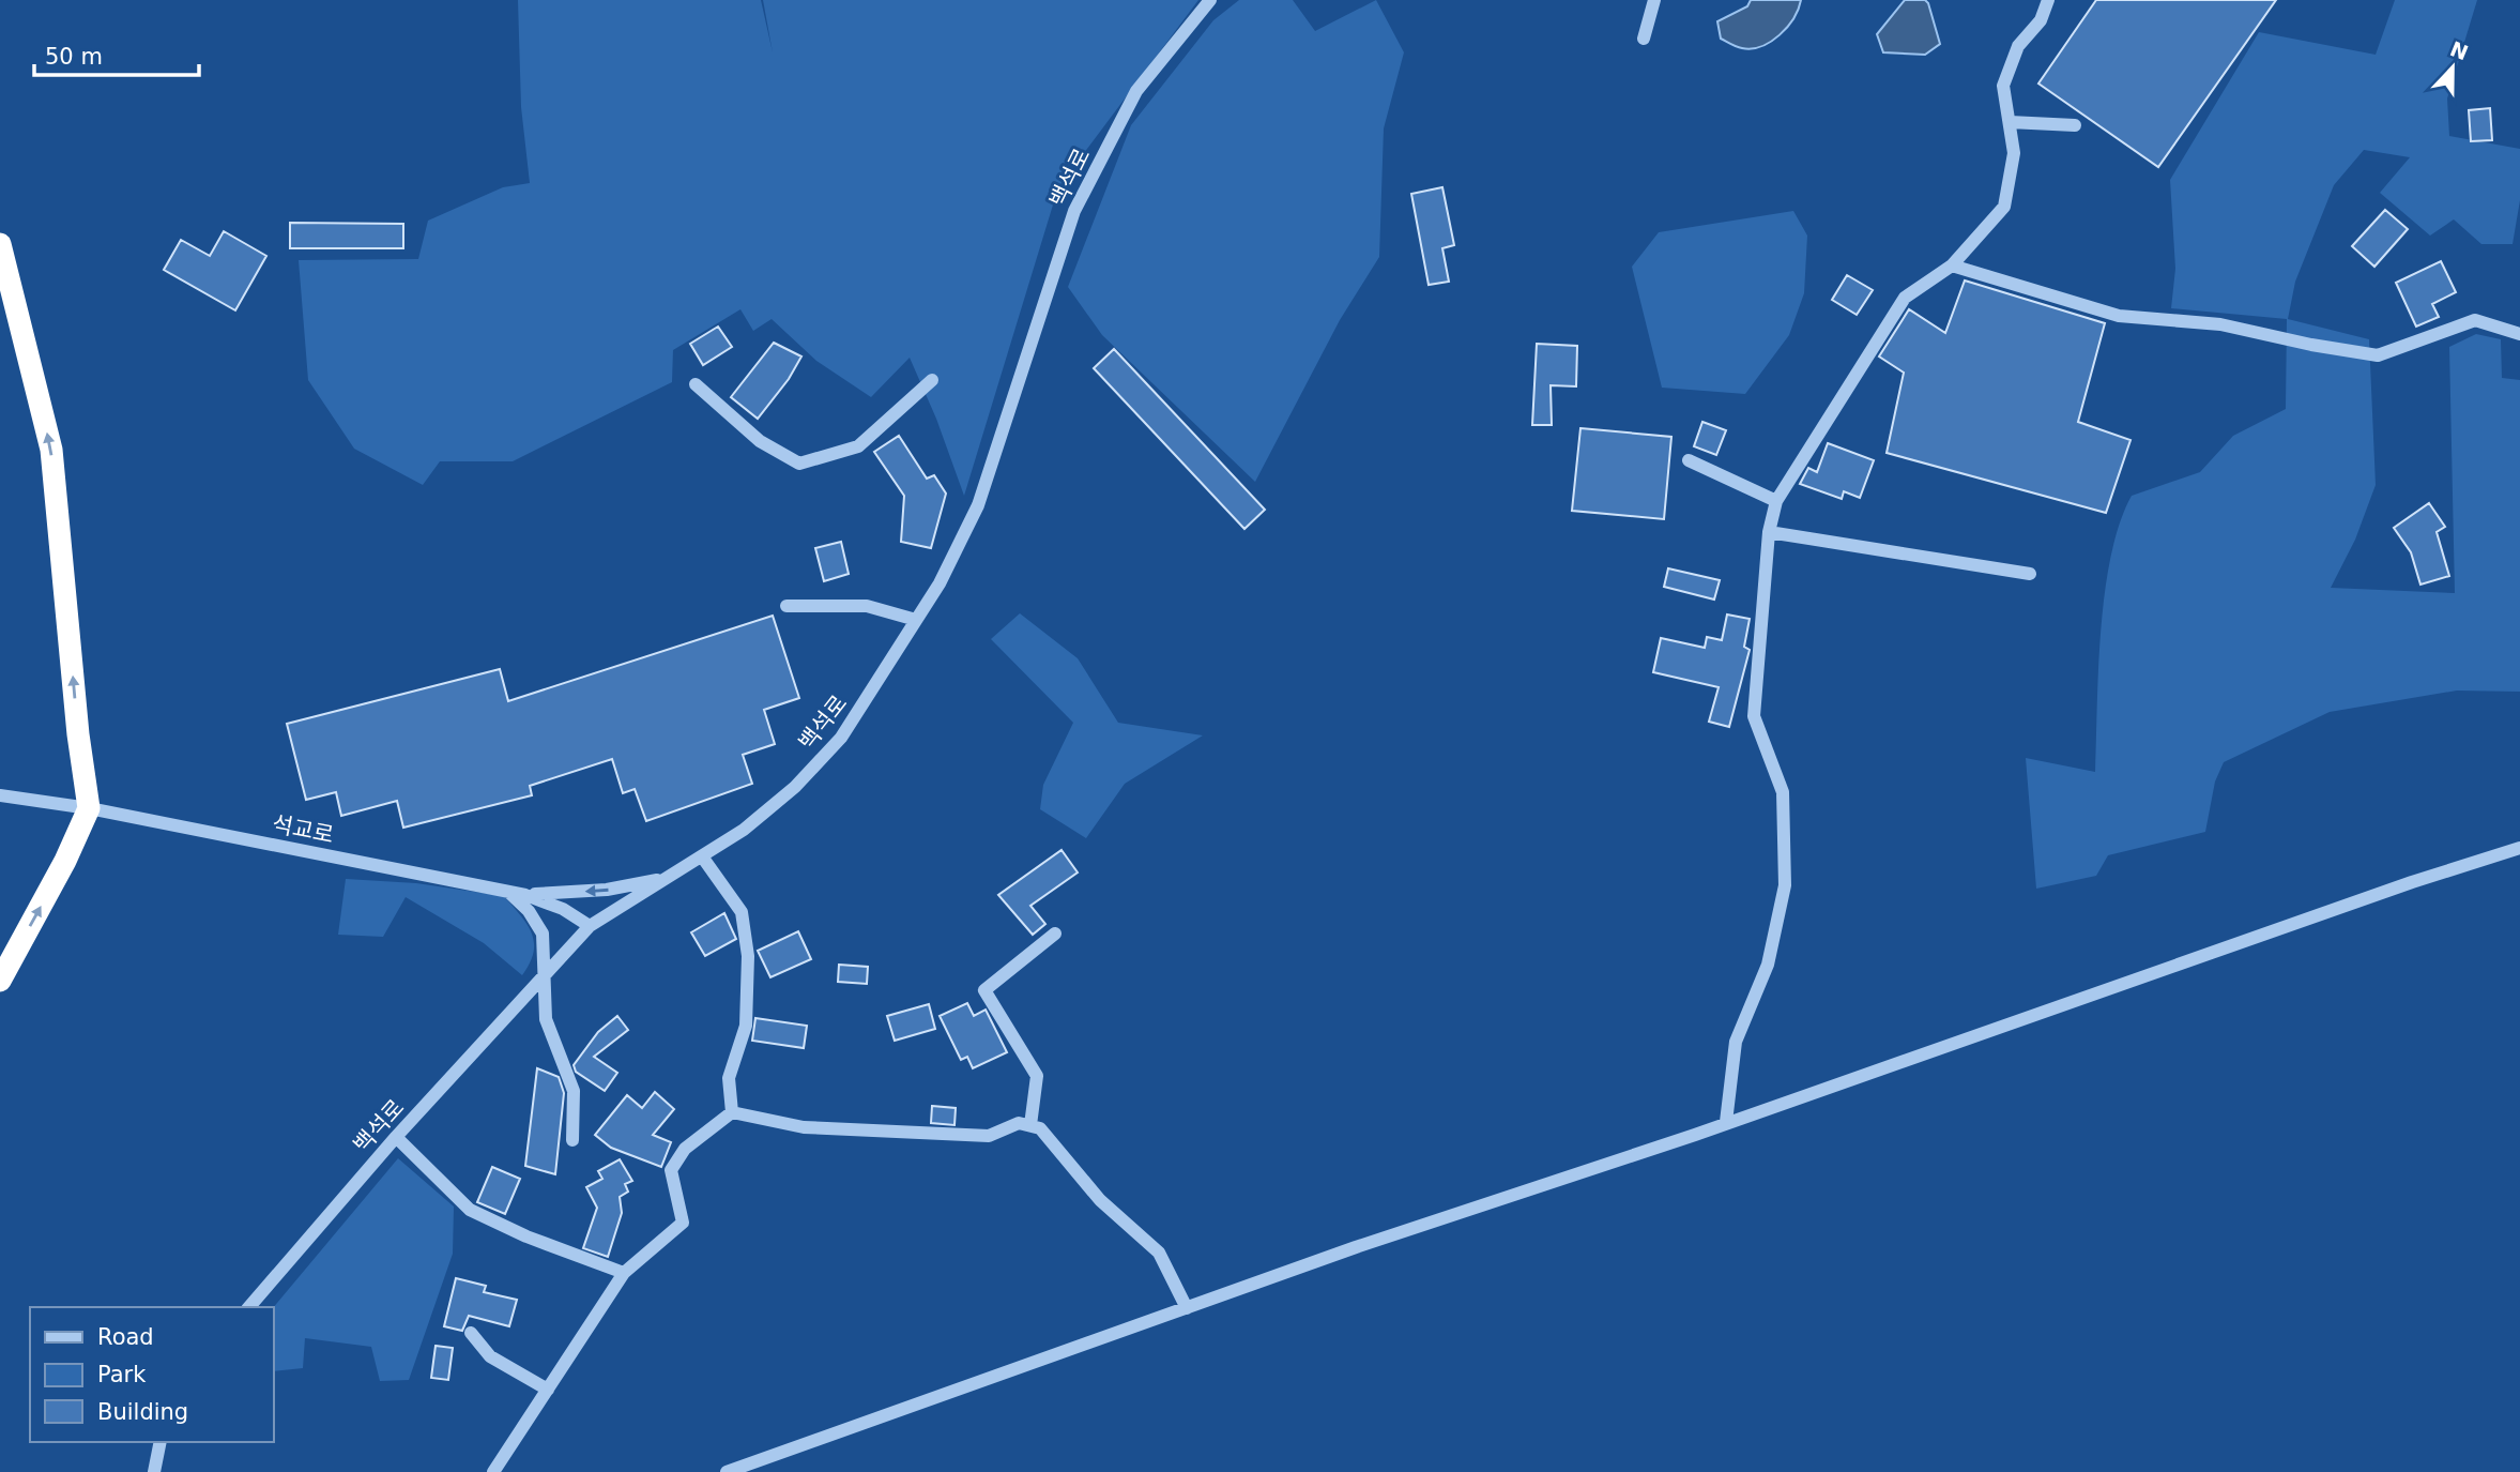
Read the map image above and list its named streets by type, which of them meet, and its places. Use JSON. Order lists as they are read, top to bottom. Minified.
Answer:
{"streets":{"street":["백석로","석교로"]},"crossings":[["백석로","석교로"]],"legend":["Road","Park","Building"],"scale_bar":"50 m","north":"top"}
